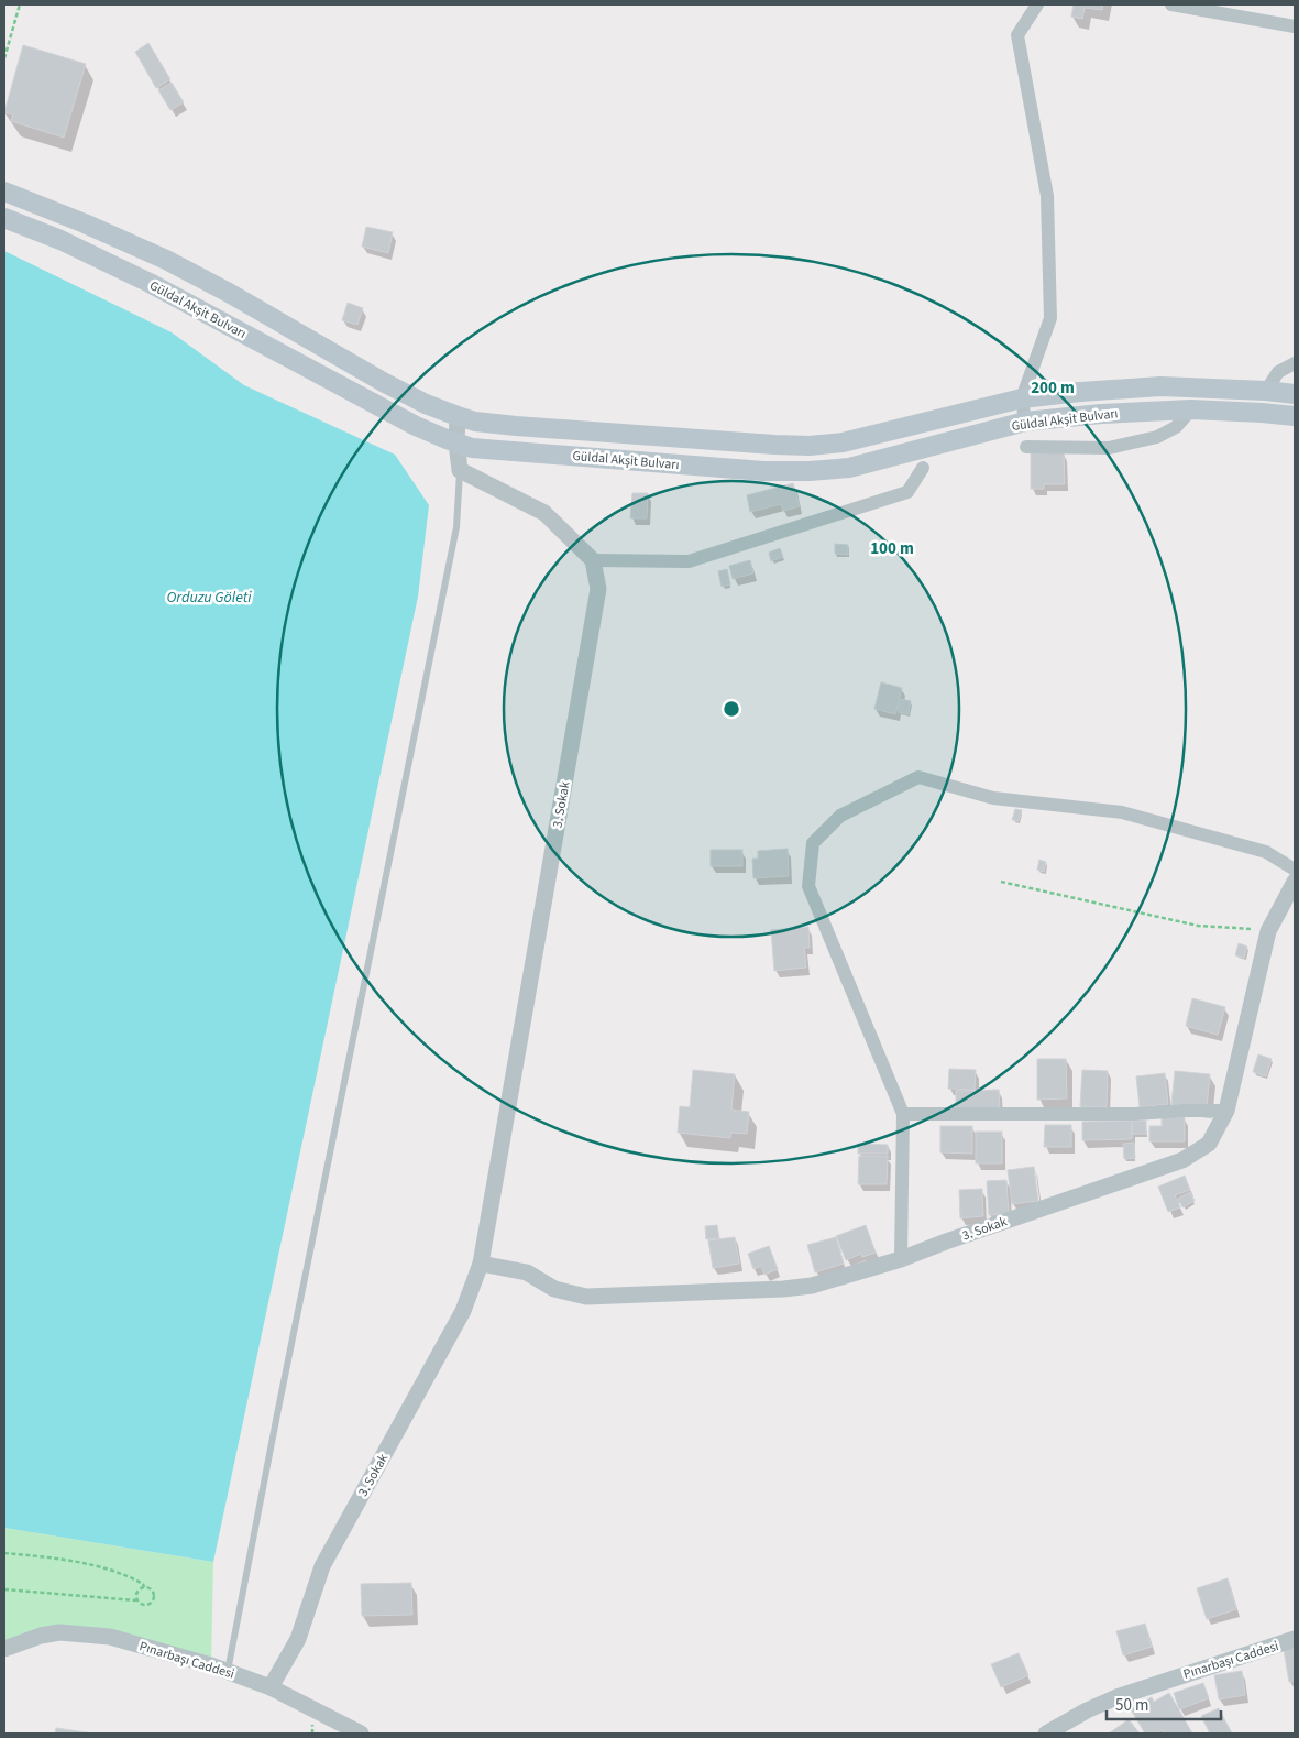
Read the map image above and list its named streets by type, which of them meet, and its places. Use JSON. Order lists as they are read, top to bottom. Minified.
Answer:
{"streets":{"main road":["Güldal Akşit Bulvarı"],"street":["3. Sokak","Pınarbaşı Caddesi"]},"crossings":[["3. Sokak","Pınarbaşı Caddesi"]],"water":["Orduzu Göleti"],"scale_bar":"50 m","rings":["200 m","100 m"]}
